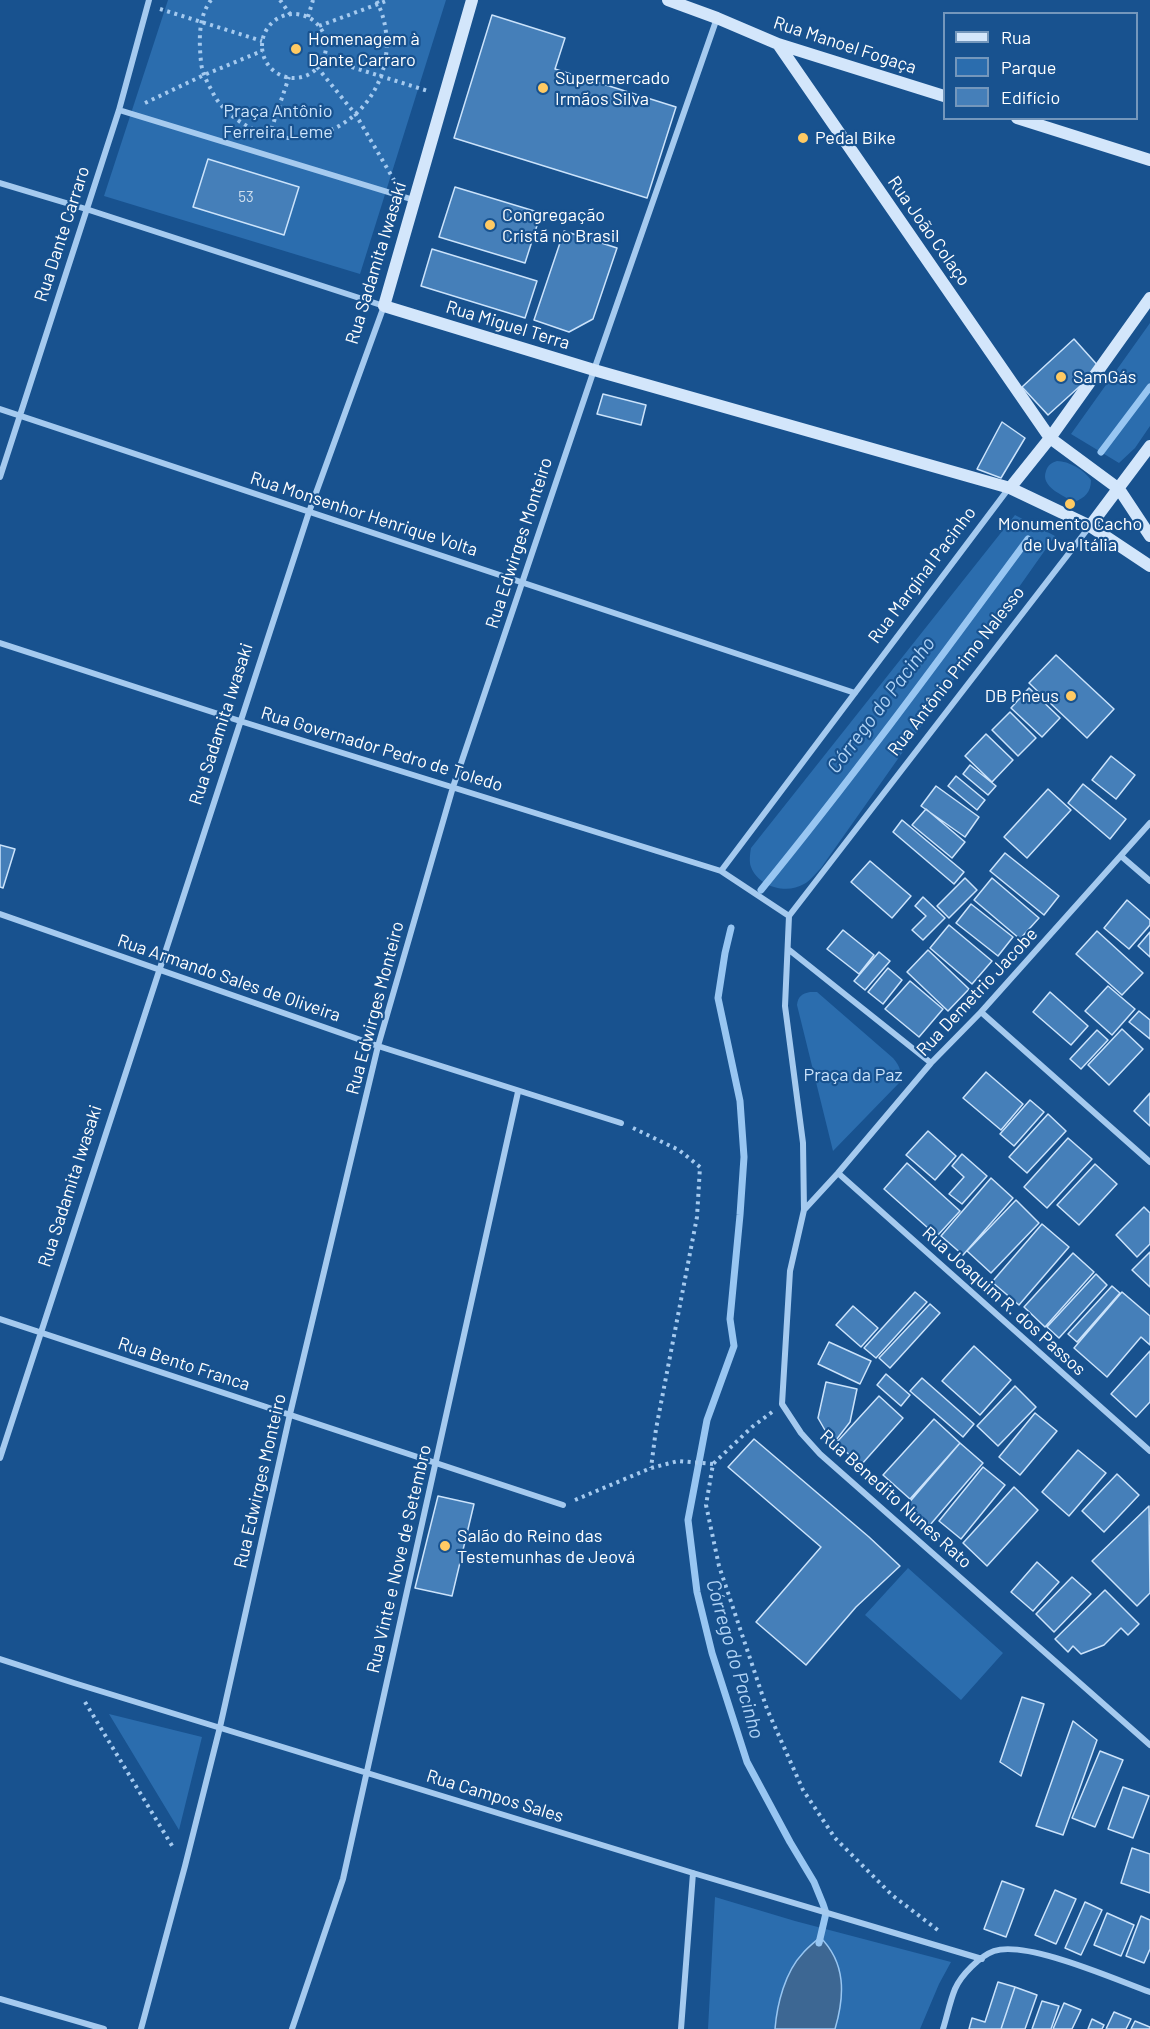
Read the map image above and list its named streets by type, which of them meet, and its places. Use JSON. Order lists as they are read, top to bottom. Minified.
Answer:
{"streets":{"main road":["Rua Manoel Fogaça","Rua João Colaço","Rua Sadamita Iwasaki","Rua Miguel Terra","Rua Marginal Pacinho","Rua Antônio Primo Nalesso"],"street":["Rua Dante Carraro","Rua Monsenhor Henrique Volta","Rua Edwirges Monteiro","Rua Governador Pedro de Toledo","Rua Armando Sales de Oliveira","Rua Demetrio Jacobe","Rua Joaquim R. dos Passos","Rua Bento Franca","Rua Benedito Nunes Rato","Rua Vinte e Nove de Setembro","Rua Campos Sales"]},"crossings":[["Rua Manoel Fogaça","Rua João Colaço"],["Rua Manoel Fogaça","Rua Edwirges Monteiro"],["Rua João Colaço","Rua Marginal Pacinho"],["Rua João Colaço","Rua Antônio Primo Nalesso"],["Rua Dante Carraro","Rua Miguel Terra"],["Rua Dante Carraro","Rua Monsenhor Henrique Volta"],["Rua Sadamita Iwasaki","Rua Miguel Terra"],["Rua Sadamita Iwasaki","Rua Monsenhor Henrique Volta"],["Rua Sadamita Iwasaki","Rua Governador Pedro de Toledo"],["Rua Sadamita Iwasaki","Rua Armando Sales de Oliveira"],["Rua Sadamita Iwasaki","Rua Bento Franca"],["Rua Miguel Terra","Rua Edwirges Monteiro"],["Rua Miguel Terra","Rua Marginal Pacinho"],["Rua Miguel Terra","Rua Antônio Primo Nalesso"],["Rua Monsenhor Henrique Volta","Rua Edwirges Monteiro"],["Rua Monsenhor Henrique Volta","Rua Marginal Pacinho"],["Rua Edwirges Monteiro","Rua Governador Pedro de Toledo"],["Rua Edwirges Monteiro","Rua Armando Sales de Oliveira"],["Rua Edwirges Monteiro","Rua Bento Franca"],["Rua Edwirges Monteiro","Rua Campos Sales"],["Rua Marginal Pacinho","Rua Governador Pedro de Toledo"],["Rua Antônio Primo Nalesso","Rua Governador Pedro de Toledo"],["Rua Armando Sales de Oliveira","Rua Vinte e Nove de Setembro"],["Rua Demetrio Jacobe","Rua Joaquim R. dos Passos"],["Rua Bento Franca","Rua Vinte e Nove de Setembro"],["Rua Vinte e Nove de Setembro","Rua Campos Sales"]],"water":["Córrego do Pacinho"],"parks":["Praça Antônio Ferreira Leme","Praça da Paz"],"places":["Homenagem à Dante Carraro","Supermercado Irmãos Silva","Pedal Bike","Congregação Cristã no Brasil","SamGás","Monumento Cacho de Uva Itália","DB Pneus","Salão do Reino das Testemunhas de Jeová"],"house_numbers":["53"],"legend":["Rua","Parque","Edifício"]}
